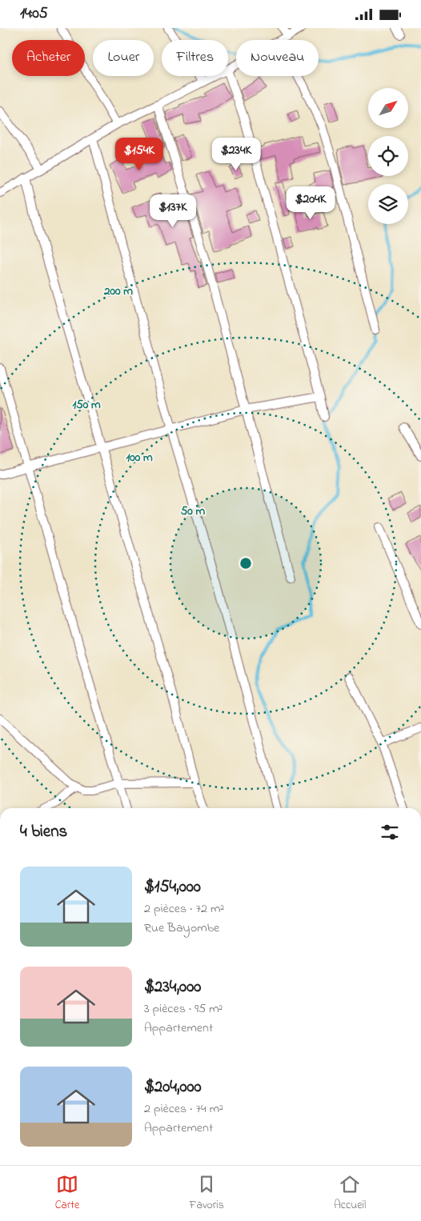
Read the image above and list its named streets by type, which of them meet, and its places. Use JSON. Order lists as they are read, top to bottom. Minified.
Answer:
{"north":"top right","page":{"status":"14:05","chip":["Acheter","Louer","Filtres","Nouveau"],"price":["$154K","$234K","$204K","$137K"],"heading":"4 biens","list":[{"name":"$154,000","note":"2 pièces · 72 m² · Rue Bayombe"},{"name":"$234,000","note":"3 pièces · 95 m² · Appartement"},{"name":"$204,000","note":"2 pièces · 74 m² · Appartement"}],"tabs":["Carte","Favoris","Accueil"]},"rings":["200 m","150 m","100 m","50 m"]}
